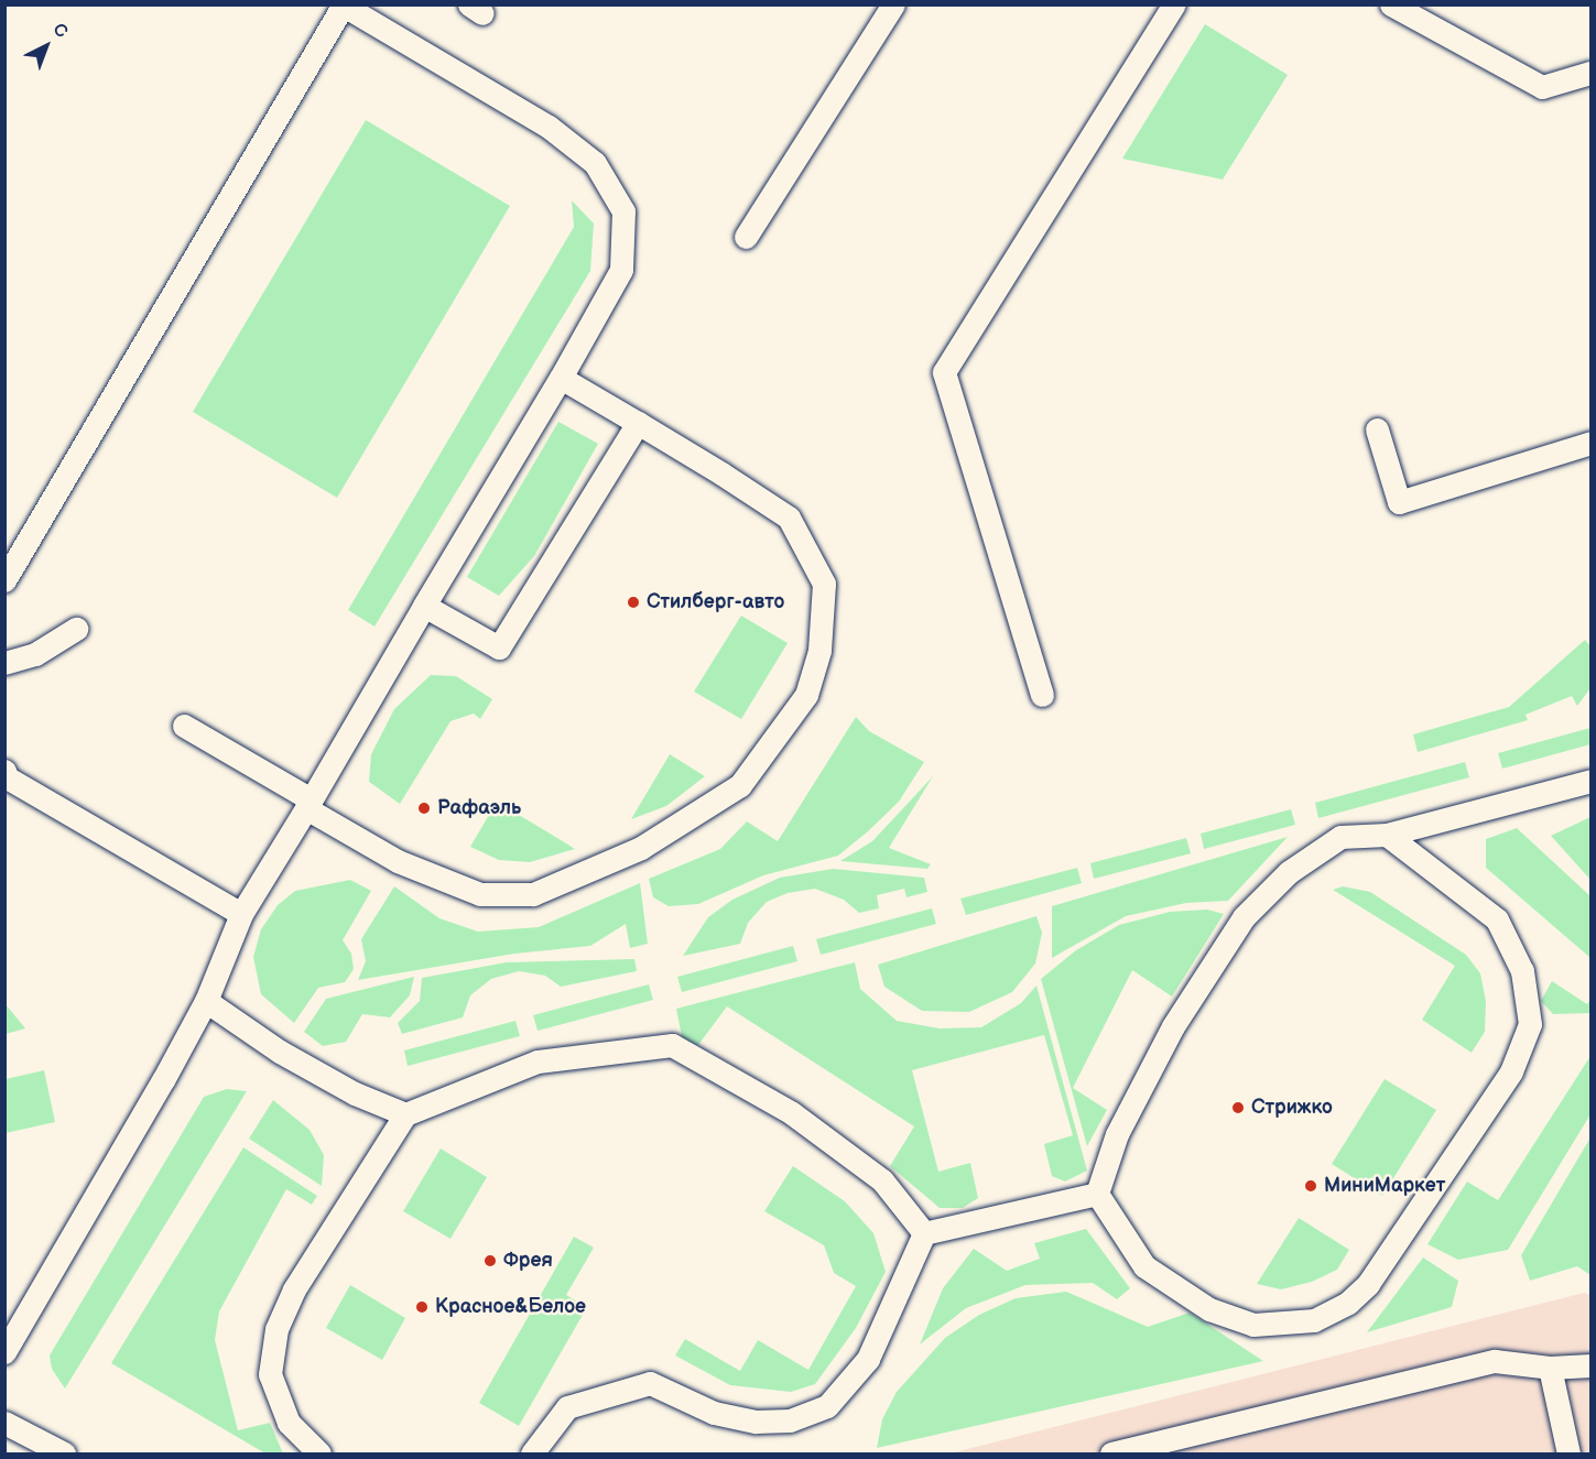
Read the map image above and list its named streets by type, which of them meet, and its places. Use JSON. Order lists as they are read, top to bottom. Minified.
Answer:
{"places":["Стилберг-авто","Рафаэль","Стрижко","МиниМаркет","Фрея","Красное&Белое"],"north":"top right"}
